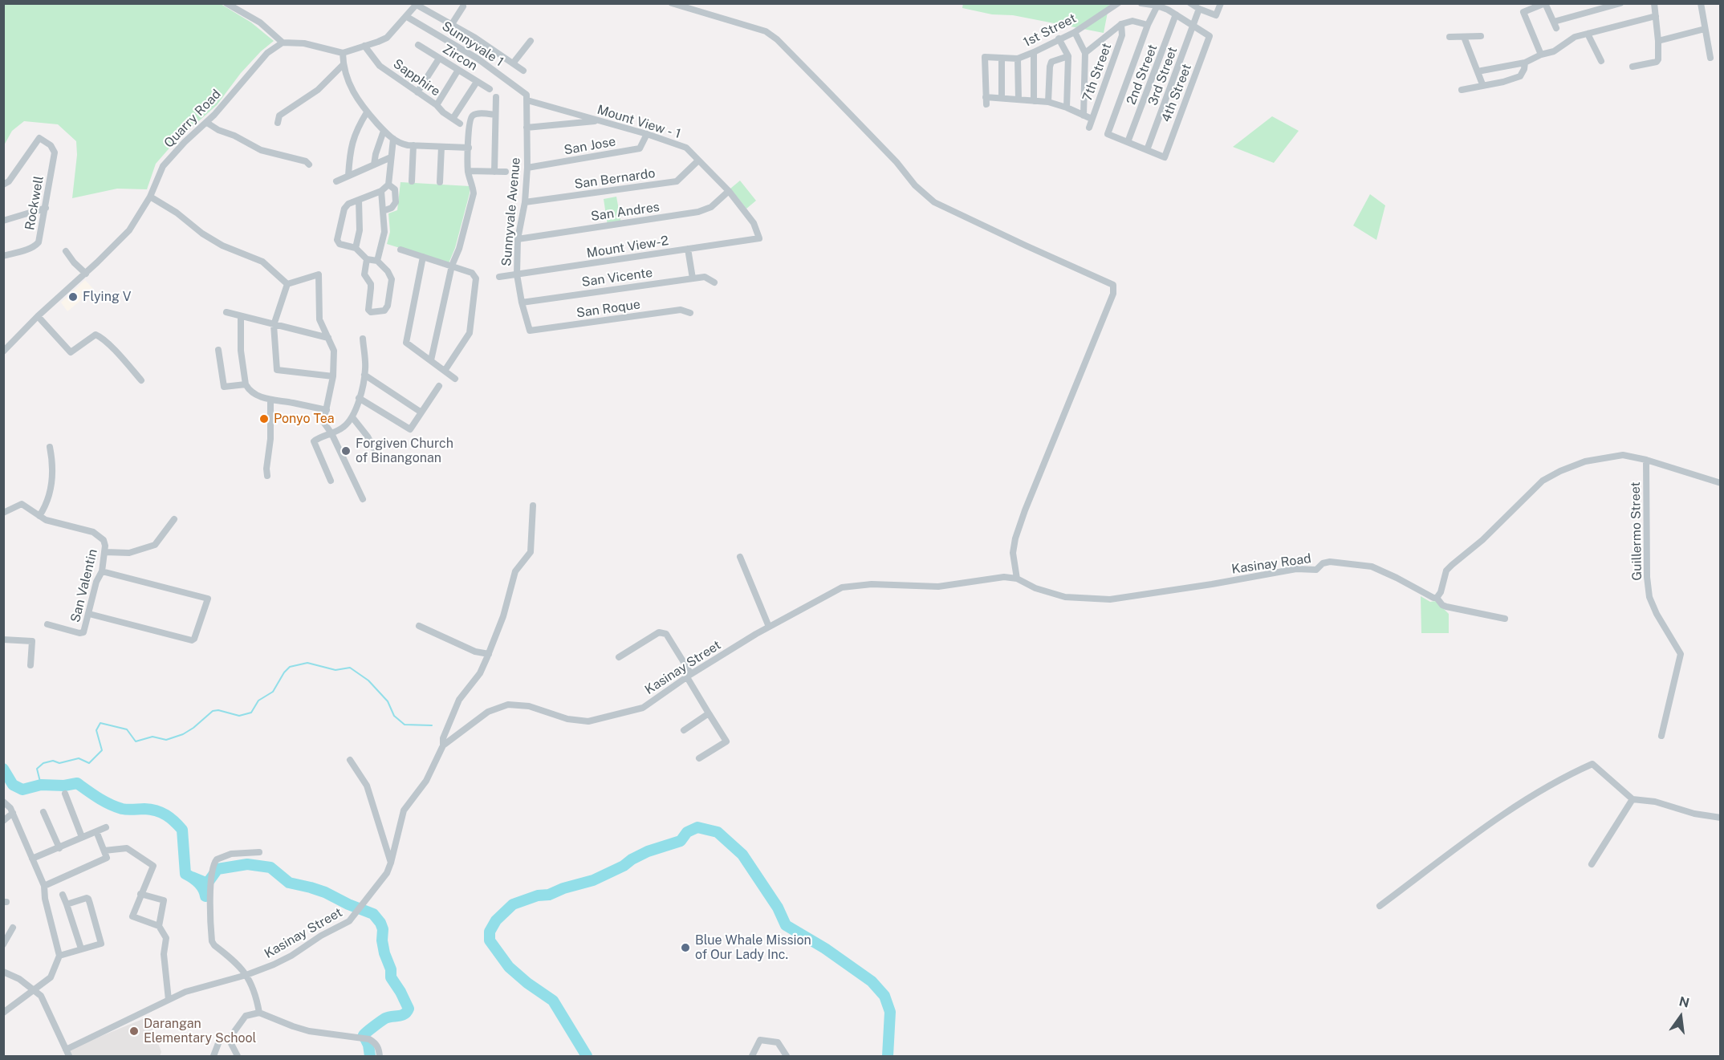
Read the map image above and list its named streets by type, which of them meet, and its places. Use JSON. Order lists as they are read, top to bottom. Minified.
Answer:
{"streets":{"street":["1st Street","Sunnyvale 1","Zircon","7th Street","2nd Street","3rd Street","Sapphire","4th Street","Quarry Road","Mount View - 1","San Jose","San Bernardo","Rockwell","Sunnyvale Avenue","San Andres","Mount View-2","San Vicente","San Roque","Guillermo Street","Kasinay Road","San Valentin","Kasinay Street"]},"crossings":[["Sunnyvale 1","Sunnyvale Avenue"],["3rd Street","4th Street"],["Mount View - 1","San Jose"],["Mount View - 1","San Bernardo"],["Mount View - 1","Sunnyvale Avenue"],["Mount View - 1","San Andres"],["Mount View - 1","Mount View-2"],["San Jose","Sunnyvale Avenue"],["San Bernardo","Sunnyvale Avenue"],["Sunnyvale Avenue","San Andres"],["Sunnyvale Avenue","Mount View-2"],["Sunnyvale Avenue","San Vicente"],["Sunnyvale Avenue","San Roque"],["Kasinay Road","Kasinay Street"]],"places":["Flying V","Ponyo Tea","Forgiven Church of Binangonan","Blue Whale Mission of Our Lady Inc.","Darangan Elementary School"],"north":"top"}
